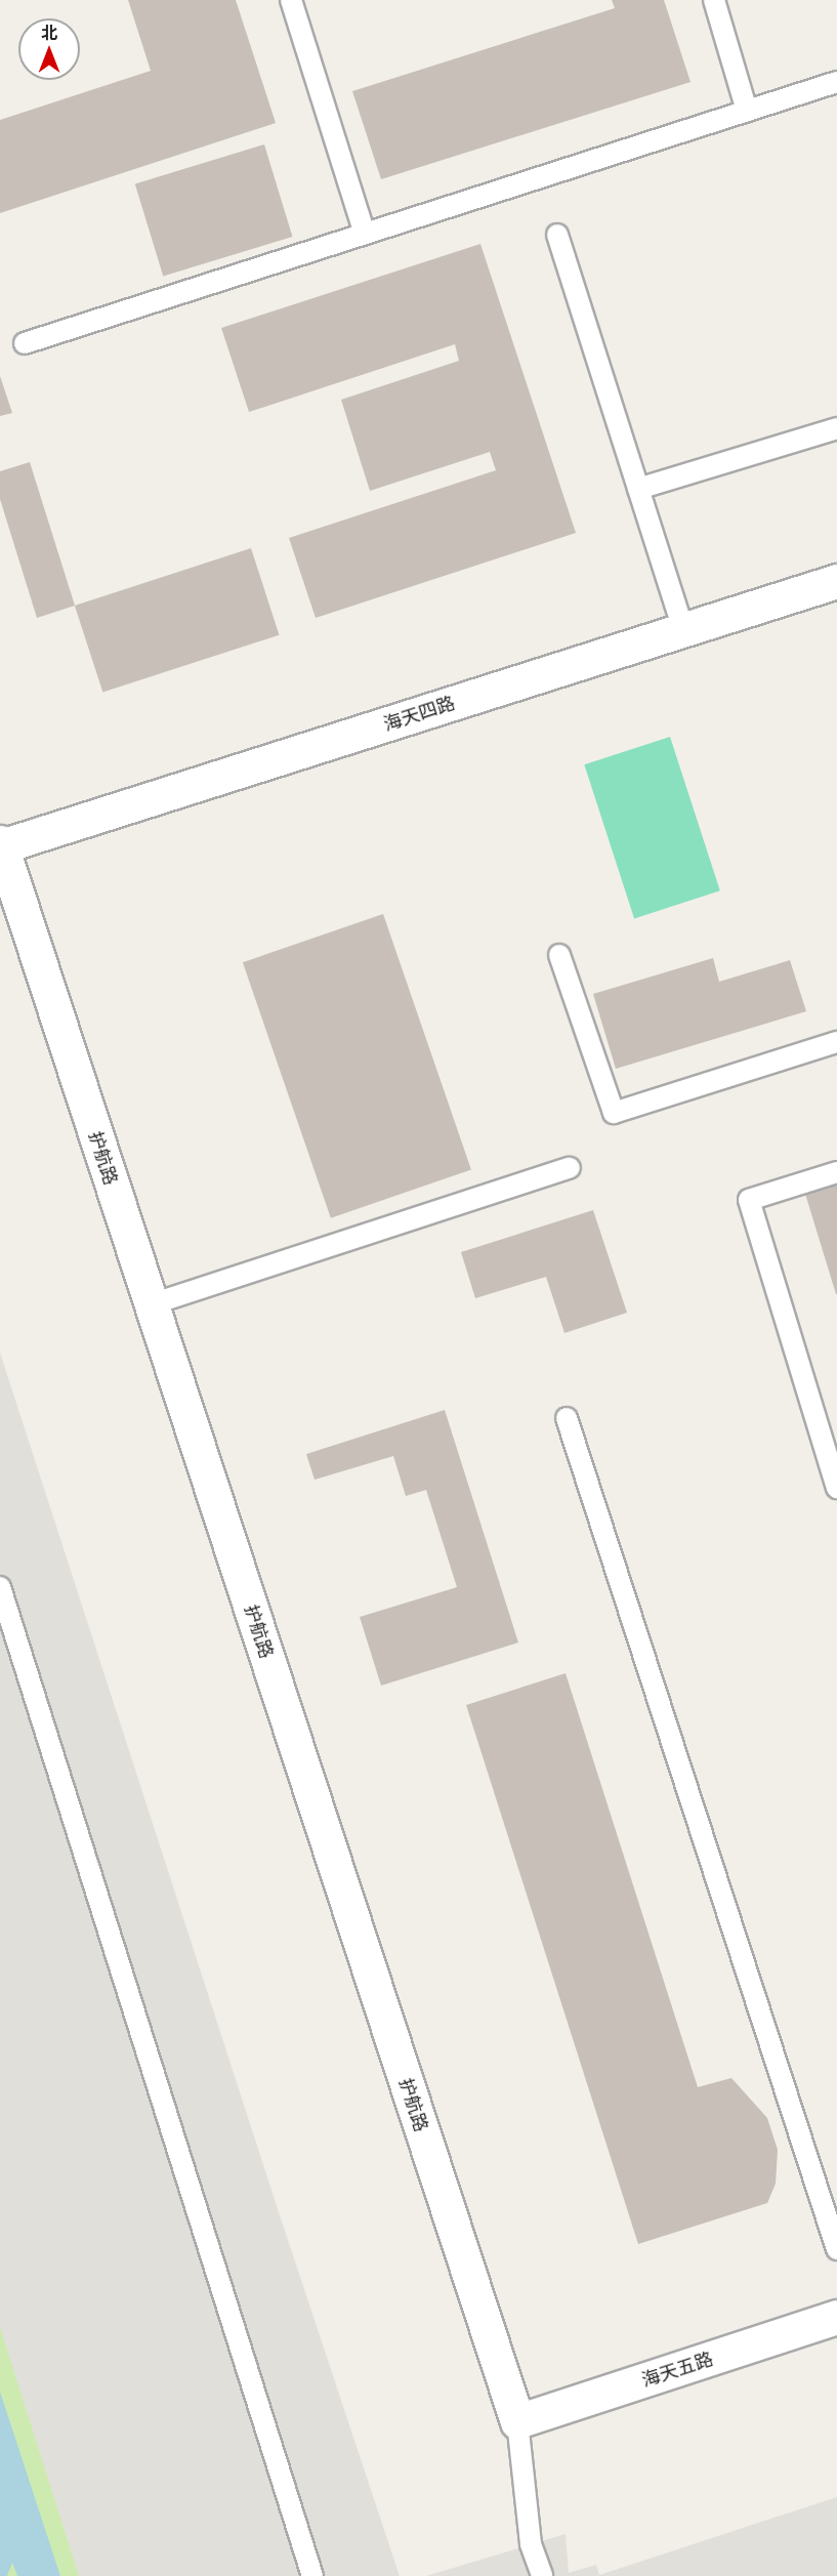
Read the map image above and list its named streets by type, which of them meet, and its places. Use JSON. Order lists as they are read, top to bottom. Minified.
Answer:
{"streets":{"street":["海天四路","护航路","海天五路"]},"crossings":[["海天四路","护航路"],["护航路","海天五路"]],"north":"top"}
